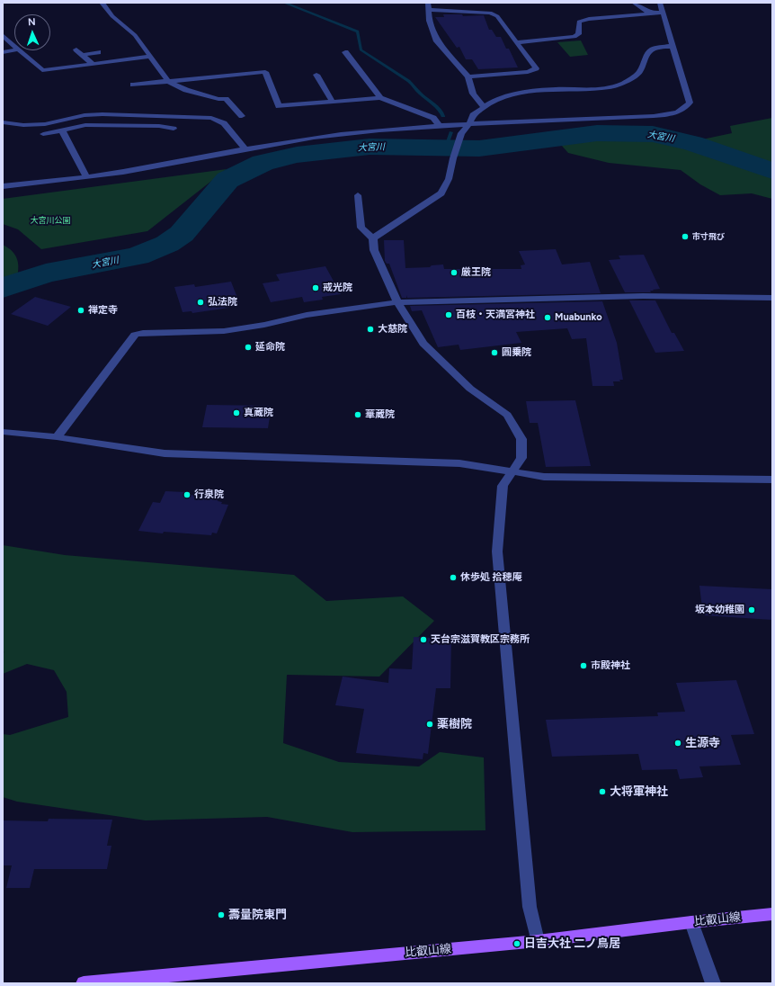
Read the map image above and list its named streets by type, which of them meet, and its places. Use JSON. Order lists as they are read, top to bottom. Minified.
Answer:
{"streets":{"main road":["比叡山線"]},"water":["大宮川"],"parks":["大宮川公園"],"places":["市寸飛び","厳王院","戒光院","弘法院","禅定寺","百枝・天満宮神社","Muabunko","大慈院","延命院","圓乗院","真蔵院","華蔵院","行泉院","休歩処 拾穂庵","坂本幼稚園","天台宗滋賀教区宗務所","市殿神社","薬樹院","生源寺","大将軍神社","壽量院東門","日吉大社 二ノ鳥居"],"north":"top"}
